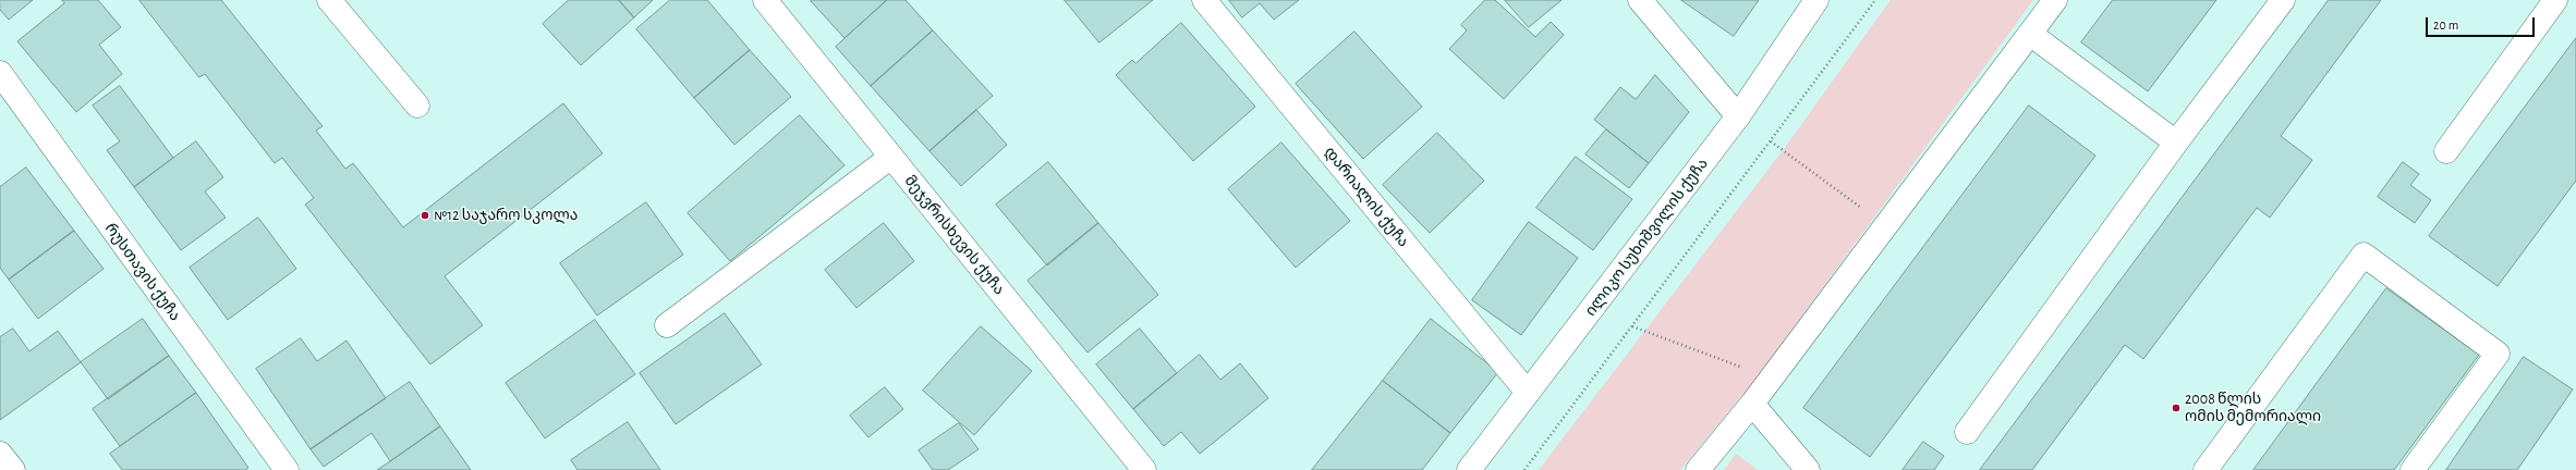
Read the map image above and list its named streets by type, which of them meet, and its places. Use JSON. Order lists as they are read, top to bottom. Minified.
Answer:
{"streets":{"street":["დარიალის ქუჩა","მეჯვრისხევის ქუჩა","ილიკო სუხიშვილის ქუჩა","რუსთავის ქუჩა"]},"crossings":[["დარიალის ქუჩა","ილიკო სუხიშვილის ქუჩა"]],"places":["№12 საჯარო სკოლა","2008 წლის ომის მემორიალი"],"scale_bar":"20 m"}
